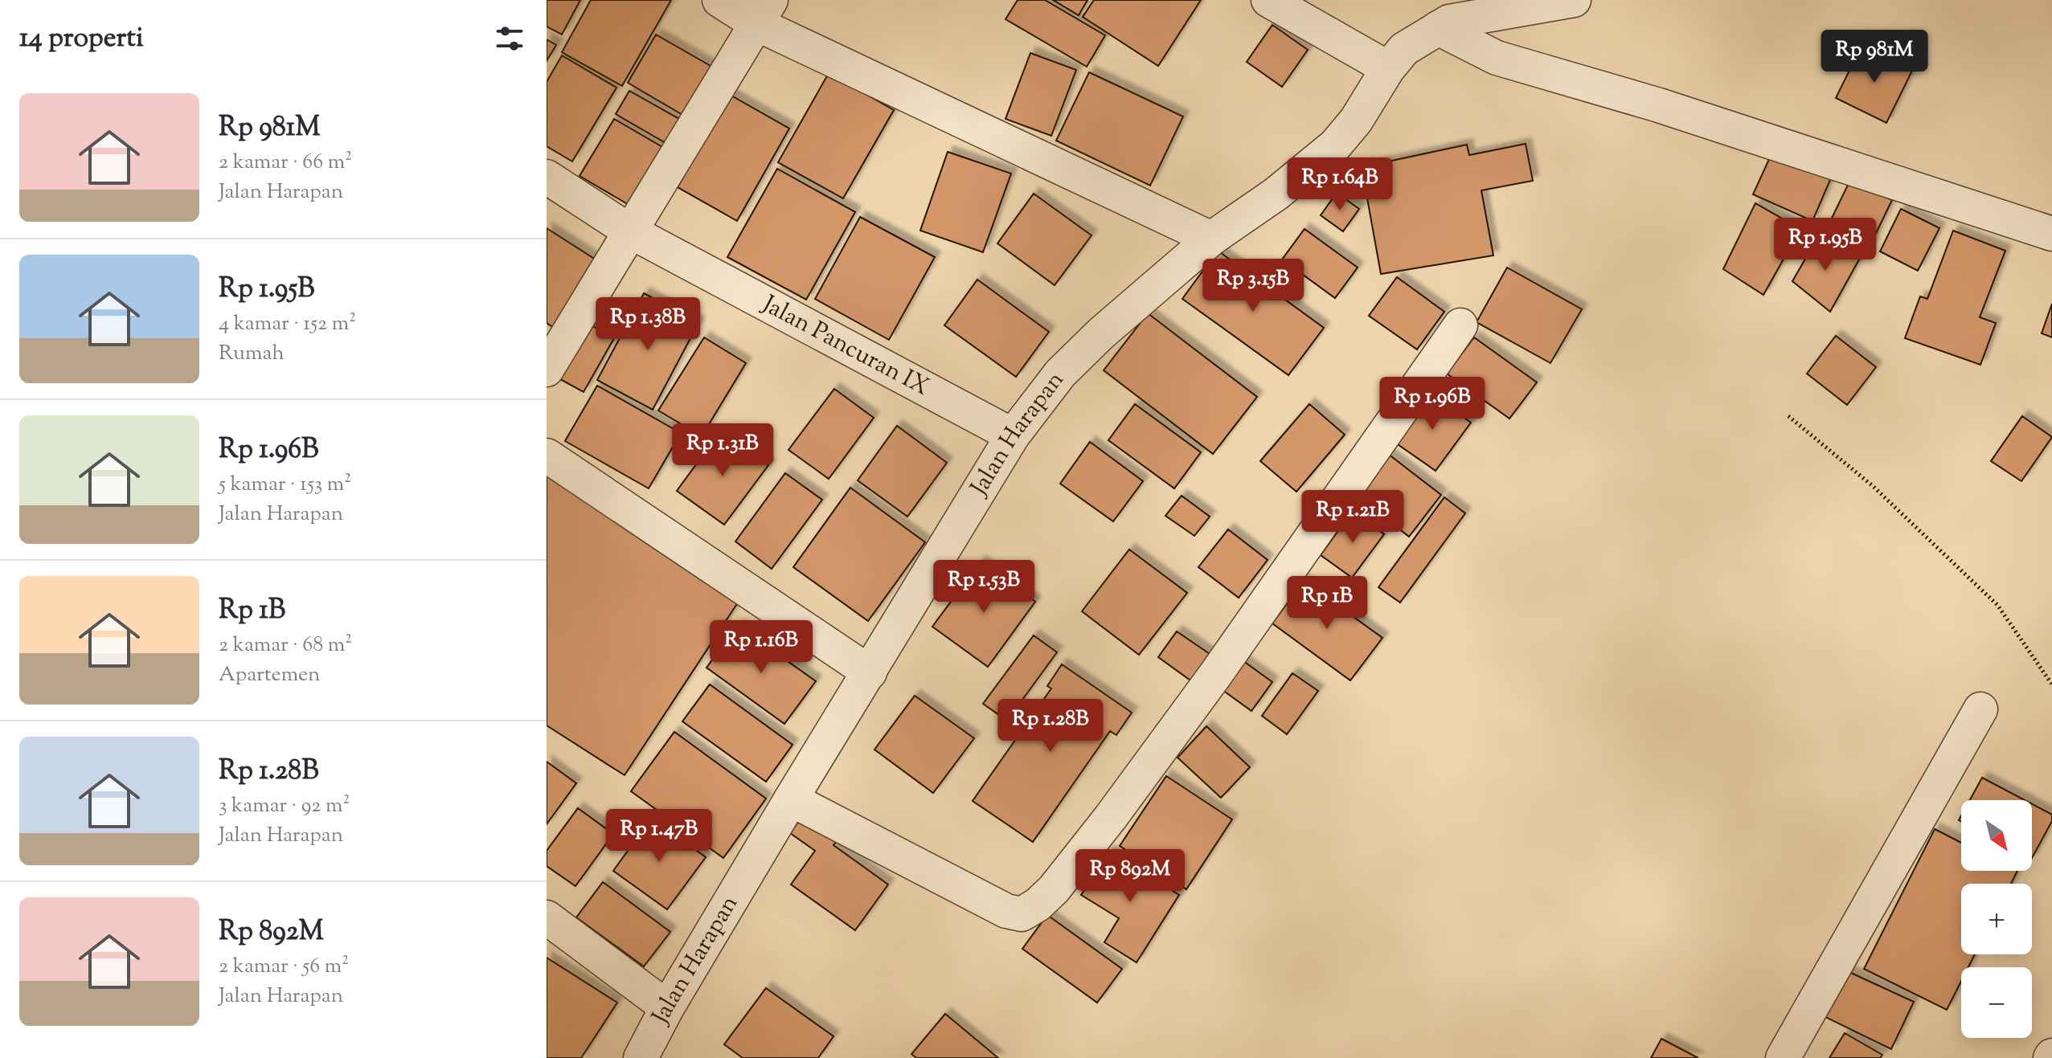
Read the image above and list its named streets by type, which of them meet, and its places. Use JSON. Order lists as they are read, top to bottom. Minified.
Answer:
{"streets":{"street":["Jalan Pancuran IX","Jalan Harapan"]},"crossings":[["Jalan Pancuran IX","Jalan Harapan"]],"north":"bottom right","page":{"heading":"14 properti","price":["Rp 981M","Rp 1.64B","Rp 1.95B","Rp 3.15B","Rp 1.38B","Rp 1.96B","Rp 1.31B","Rp 1.21B","Rp 1.53B","Rp 1B","Rp 1.16B","Rp 1.28B","Rp 1.47B","Rp 892M"],"list":[{"name":"Rp 981M","note":"2 kamar · 66 m² · Jalan Harapan"},{"name":"Rp 1.95B","note":"4 kamar · 152 m² · Rumah"},{"name":"Rp 1.96B","note":"5 kamar · 153 m² · Jalan Harapan"},{"name":"Rp 1B","note":"2 kamar · 68 m² · Apartemen"},{"name":"Rp 1.28B","note":"3 kamar · 92 m² · Jalan Harapan"},{"name":"Rp 892M","note":"2 kamar · 56 m² · Jalan Harapan"}],"map_buttons":["+","−"]}}
